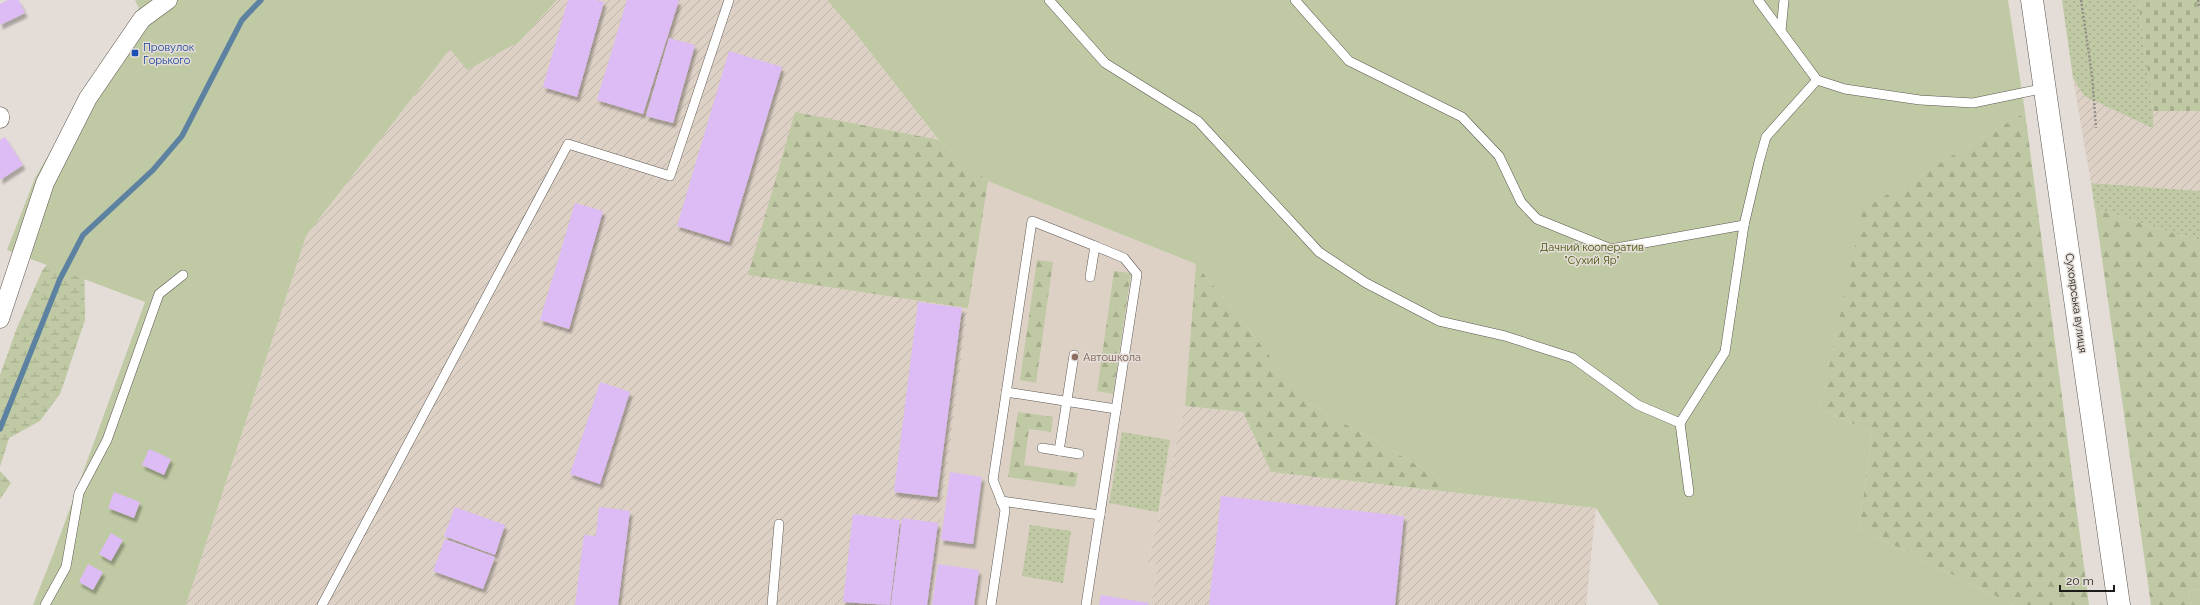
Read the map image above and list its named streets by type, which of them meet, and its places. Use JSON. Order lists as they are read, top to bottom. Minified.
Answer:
{"streets":{"street":["Сухоярська вулиця"]},"parks":["Дачний кооператив \"Сухий Яр\""],"places":{"transit":["Провулок Горького"],"other":["Автошкола"]},"scale_bar":"20 m"}
